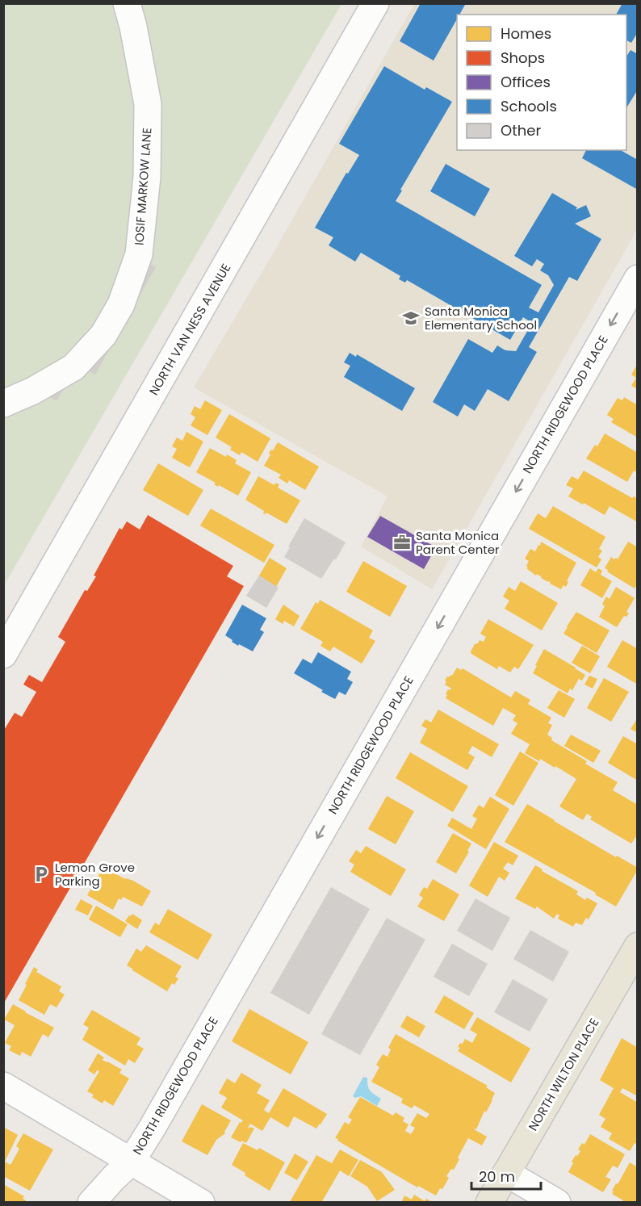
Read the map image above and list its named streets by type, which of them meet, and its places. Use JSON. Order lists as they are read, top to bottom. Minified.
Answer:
{"streets":{"main road":["NORTH WILTON PLACE"],"street":["IOSIF MARKOW LANE","NORTH VAN NESS AVENUE","NORTH RIDGEWOOD PLACE"]},"one_way":["NORTH RIDGEWOOD PLACE"],"places":{"school or university":["Santa Monica Elementary School"],"office":["Santa Monica Parent Center"],"parking":["Lemon Grove Parking"]},"legend":["Homes","Shops","Offices","Schools","Other"],"scale_bar":"20 m"}
